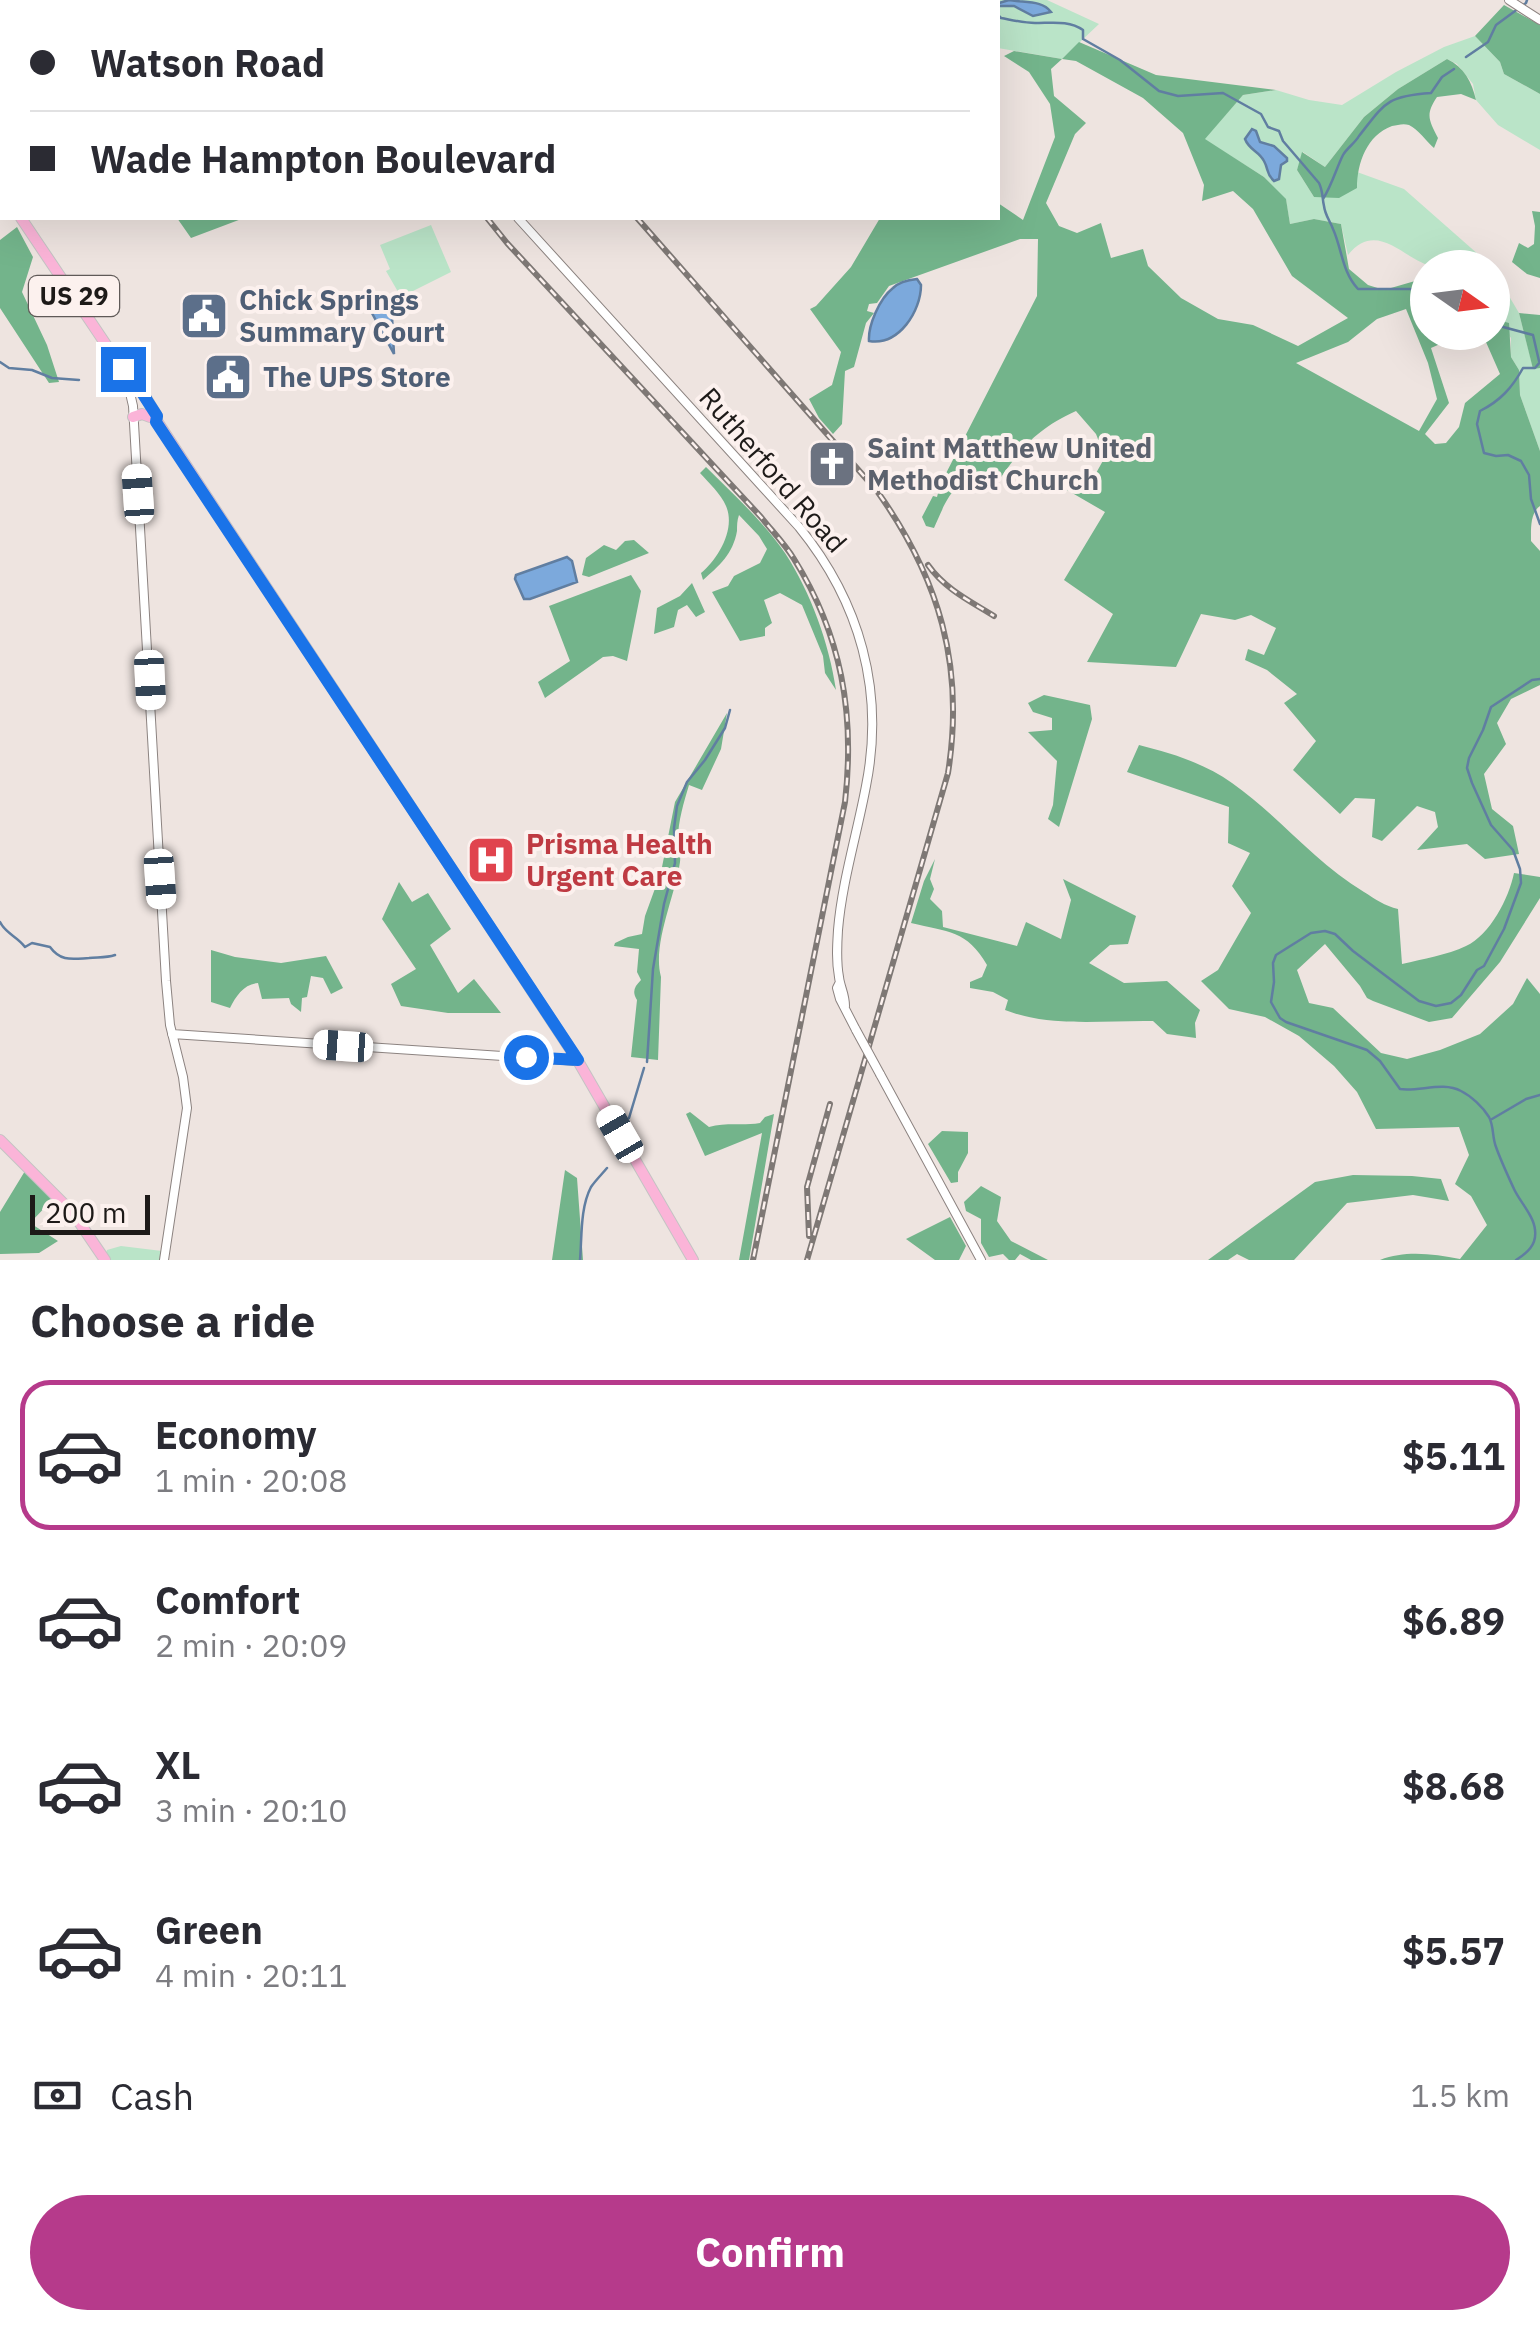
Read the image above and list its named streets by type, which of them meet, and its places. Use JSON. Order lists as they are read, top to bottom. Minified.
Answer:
{"streets":{"main road":["US 29"],"street":["Rutherford Road"]},"places":{"public building":["Chick Springs Summary Court","The UPS Store"],"church":["Saint Matthew United Methodist Church"],"hospital":["Prisma Health Urgent Care"]},"scale_bar":"200 m","north":"right","page":{"banner":["Watson Road","Wade Hampton Boulevard"],"scale":"200 m","heading":"Choose a ride","list":[{"name":"Economy","note":"1 min · 20:08","value":"$5.11"},{"name":"Comfort","note":"2 min · 20:09","value":"$6.89"},{"name":"XL","note":"3 min · 20:10","value":"$8.68"},{"name":"Green","note":"4 min · 20:11","value":"$5.57"}],"pay":["Cash","1.5 km"],"buttons":"Confirm"}}
